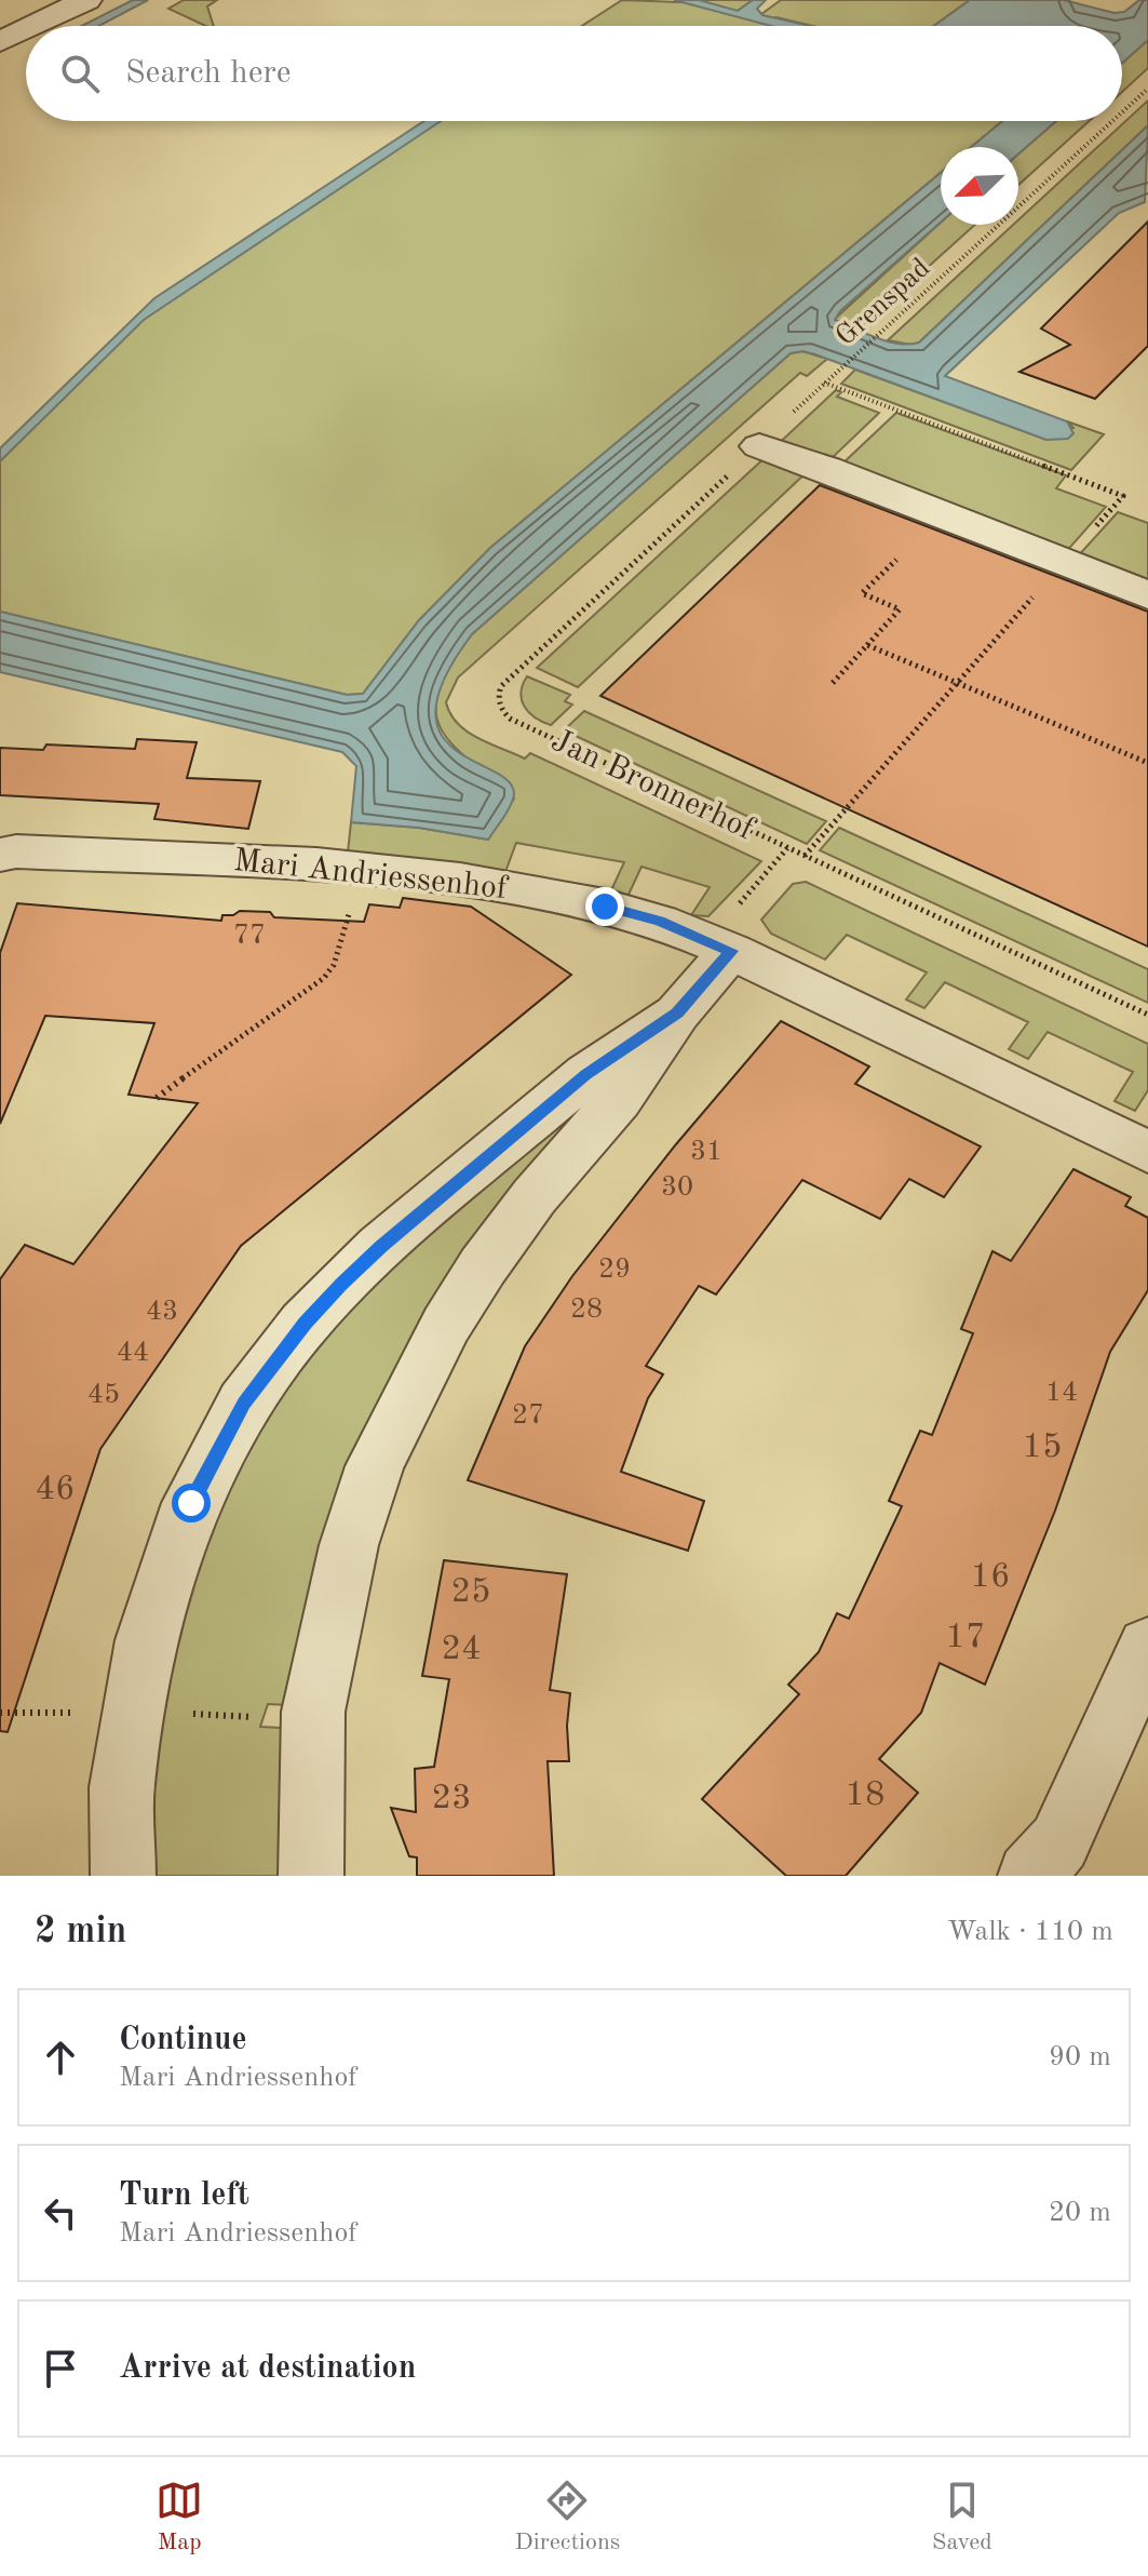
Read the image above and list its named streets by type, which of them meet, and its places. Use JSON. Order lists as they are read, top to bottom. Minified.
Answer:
{"streets":{"street":["Mari Andriessenhof"],"path":["Grenspad","Jan Bronnerhof"]},"crossings":[["Grenspad","Jan Bronnerhof"]],"house_numbers":["77","31","30","29","28","43","44","14","45","27","15","46","16","25","17","24","18","23"],"north":"bottom left","page":{"search":"Search here","heading":["2 min","Walk · 110 m"],"list":[["Continue","Mari Andriessenhof","90 m"],["Turn left","Mari Andriessenhof","20 m"],"Arrive at destination"],"nav":["Map","Directions","Saved"]}}
